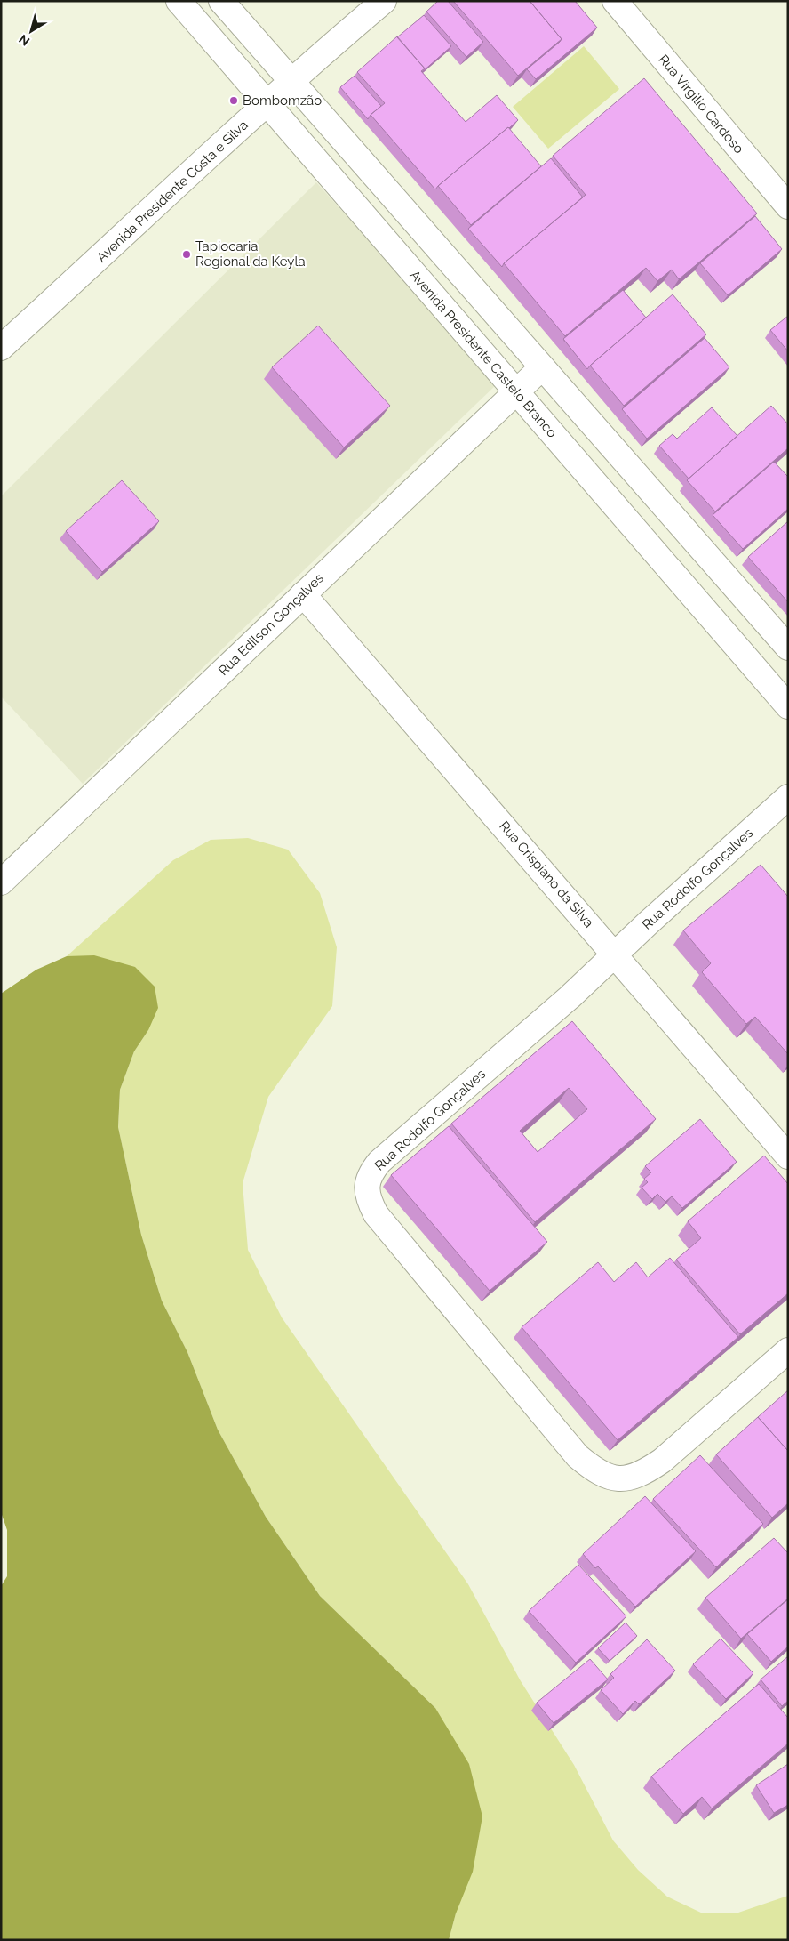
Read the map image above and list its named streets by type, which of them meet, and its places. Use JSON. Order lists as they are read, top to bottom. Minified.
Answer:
{"streets":{"street":["Rua Virgilio Cardoso","Avenida Presidente Costa e Silva","Avenida Presidente Castelo Branco","Rua Edilson Gonçalves","Rua Crispiano da Silva","Rua Rodolfo Gonçalves"]},"crossings":[["Avenida Presidente Costa e Silva","Avenida Presidente Castelo Branco"],["Avenida Presidente Castelo Branco","Rua Edilson Gonçalves"],["Rua Edilson Gonçalves","Rua Crispiano da Silva"],["Rua Crispiano da Silva","Rua Rodolfo Gonçalves"]],"places":["Bombomzão","Tapiocaria Regional da Keyla"],"north":"bottom left"}
